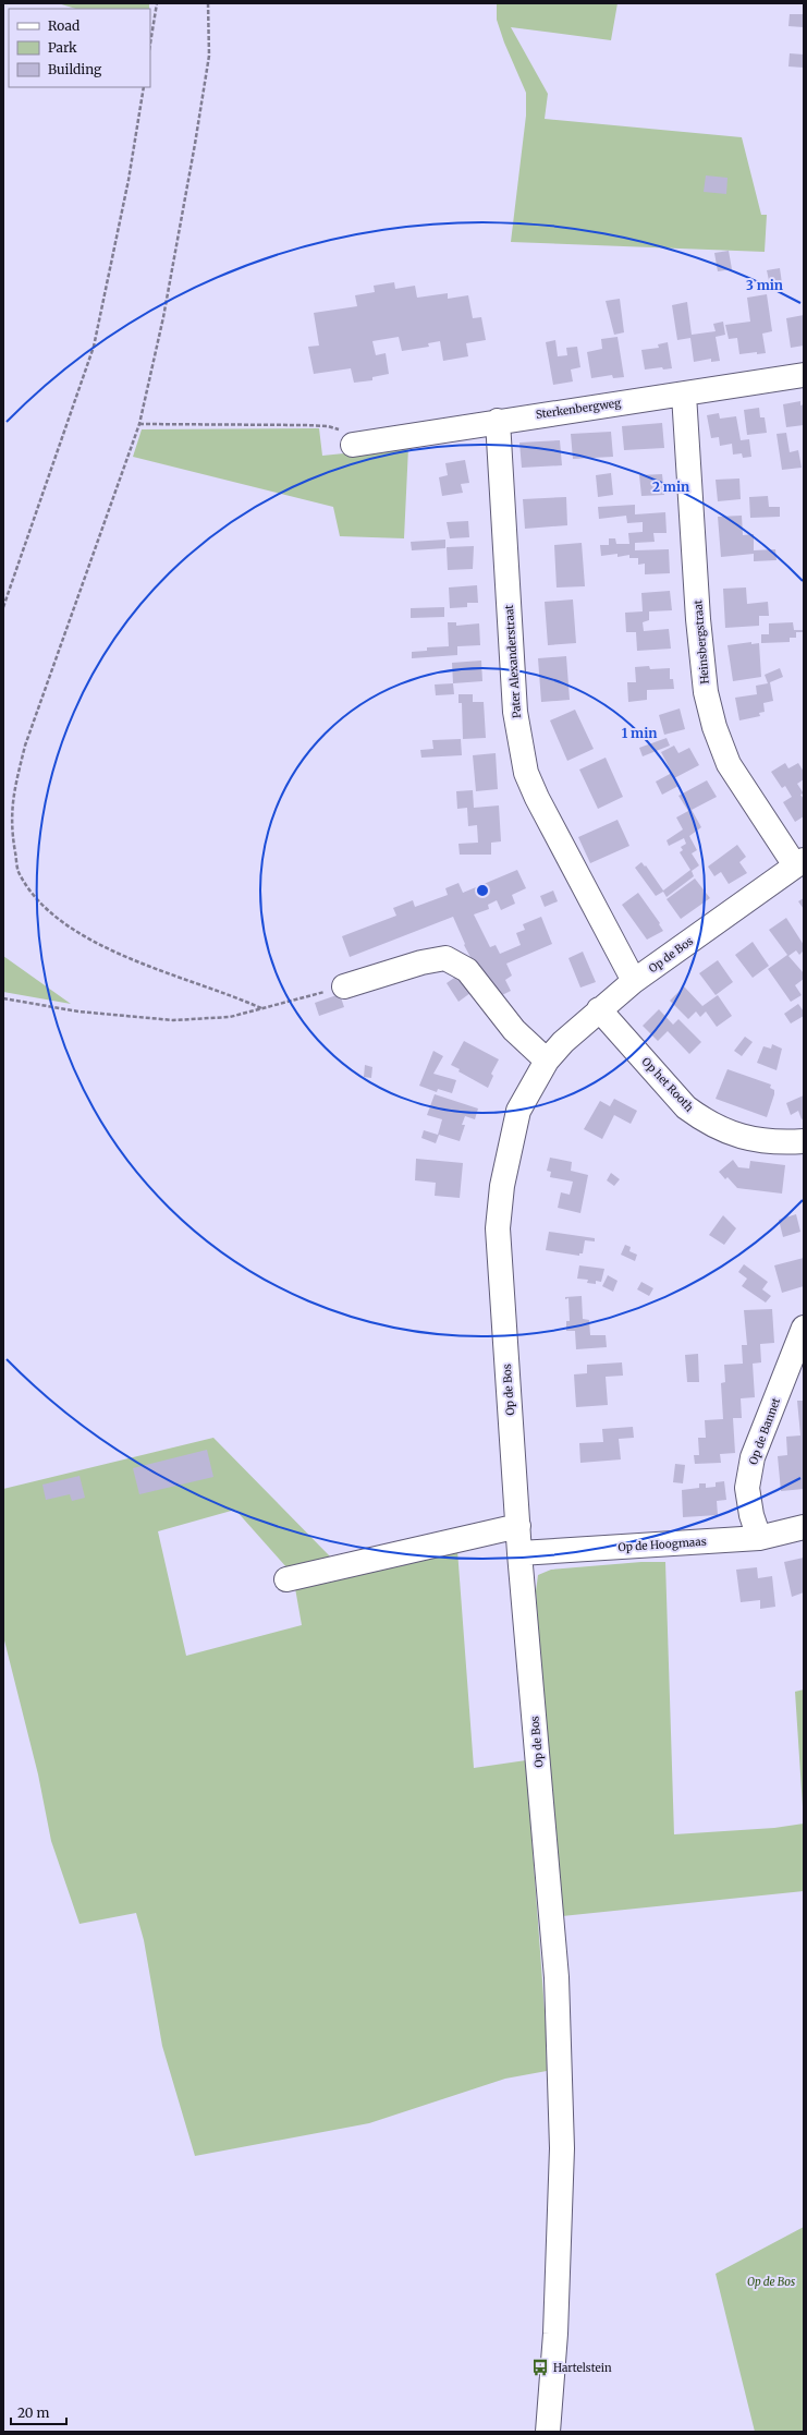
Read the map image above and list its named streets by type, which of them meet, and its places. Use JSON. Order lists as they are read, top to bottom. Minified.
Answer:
{"streets":{"street":["Sterkenbergweg","Heinsbergstraat","Pater Alexanderstraat","Op de Bos","Op het Rooth","Op de Bannet","Op de Hoogmaas"]},"crossings":[["Sterkenbergweg","Heinsbergstraat"],["Sterkenbergweg","Pater Alexanderstraat"],["Heinsbergstraat","Op de Bos"],["Pater Alexanderstraat","Op de Bos"],["Op de Bos","Op het Rooth"],["Op de Bos","Op de Hoogmaas"],["Op de Bannet","Op de Hoogmaas"]],"parks":["Op de Bos"],"places":{"bus stop":["Hartelstein"]},"legend":["Road","Park","Building"],"scale_bar":"20 m","rings":["3 min","2 min","1 min"]}
